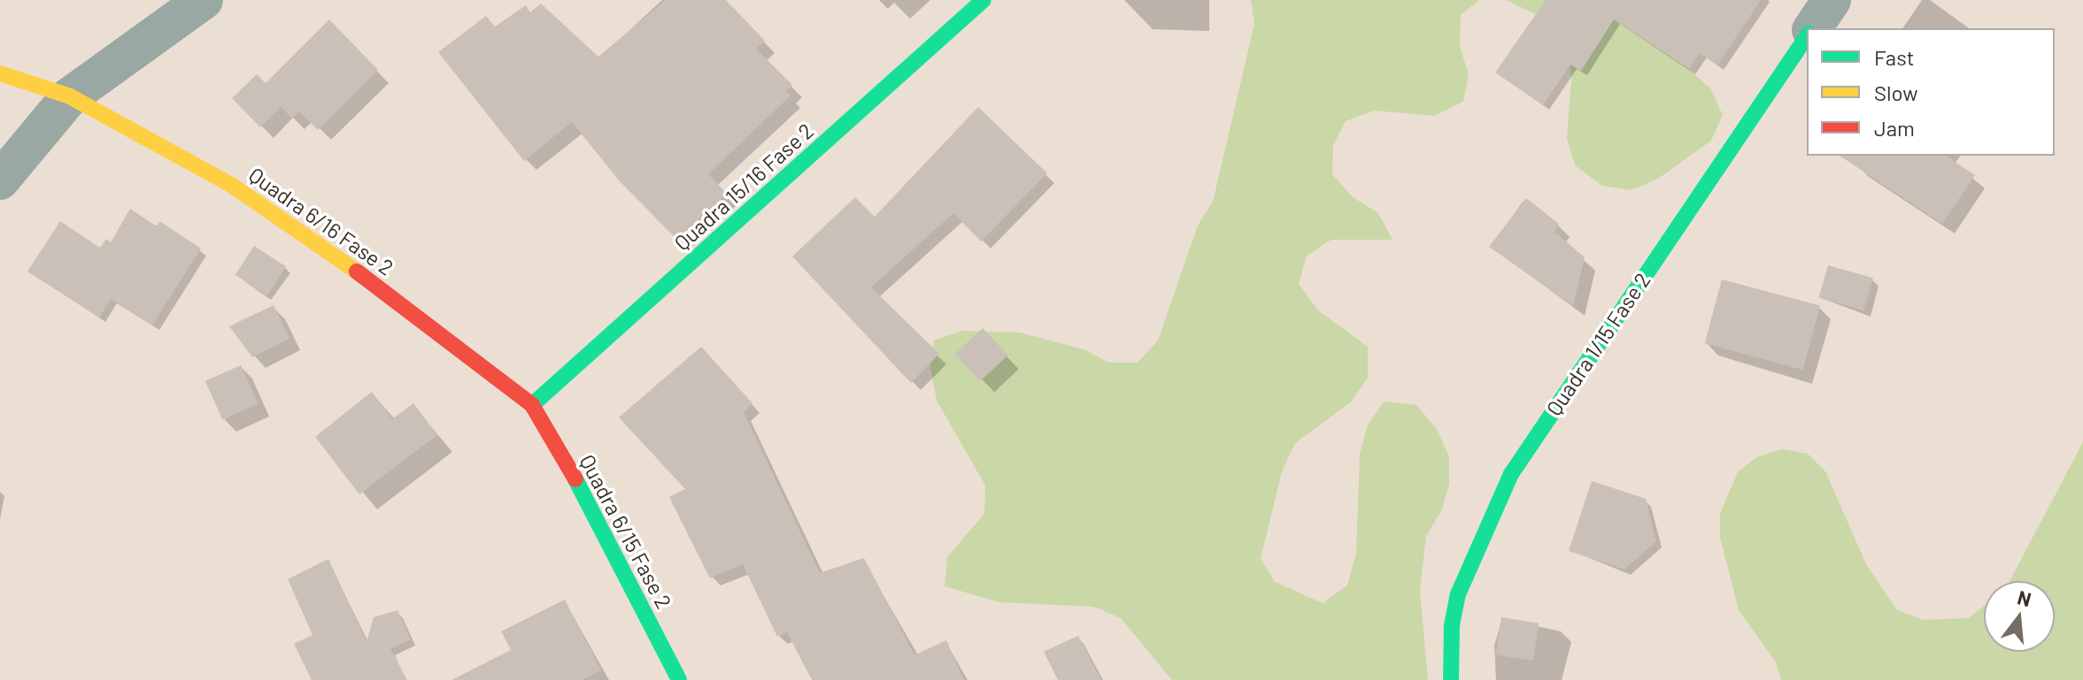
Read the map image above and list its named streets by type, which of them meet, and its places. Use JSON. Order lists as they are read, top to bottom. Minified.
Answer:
{"streets":{"street":["Quadra 15/16 Fase 2","Quadra 6/16 Fase 2","Quadra 1/15 Fase 2","Quadra 6/15 Fase 2"]},"crossings":[["Quadra 15/16 Fase 2","Quadra 6/16 Fase 2"],["Quadra 15/16 Fase 2","Quadra 6/15 Fase 2"],["Quadra 6/16 Fase 2","Quadra 6/15 Fase 2"]],"legend":["Fast","Slow","Jam"],"north":"top"}
